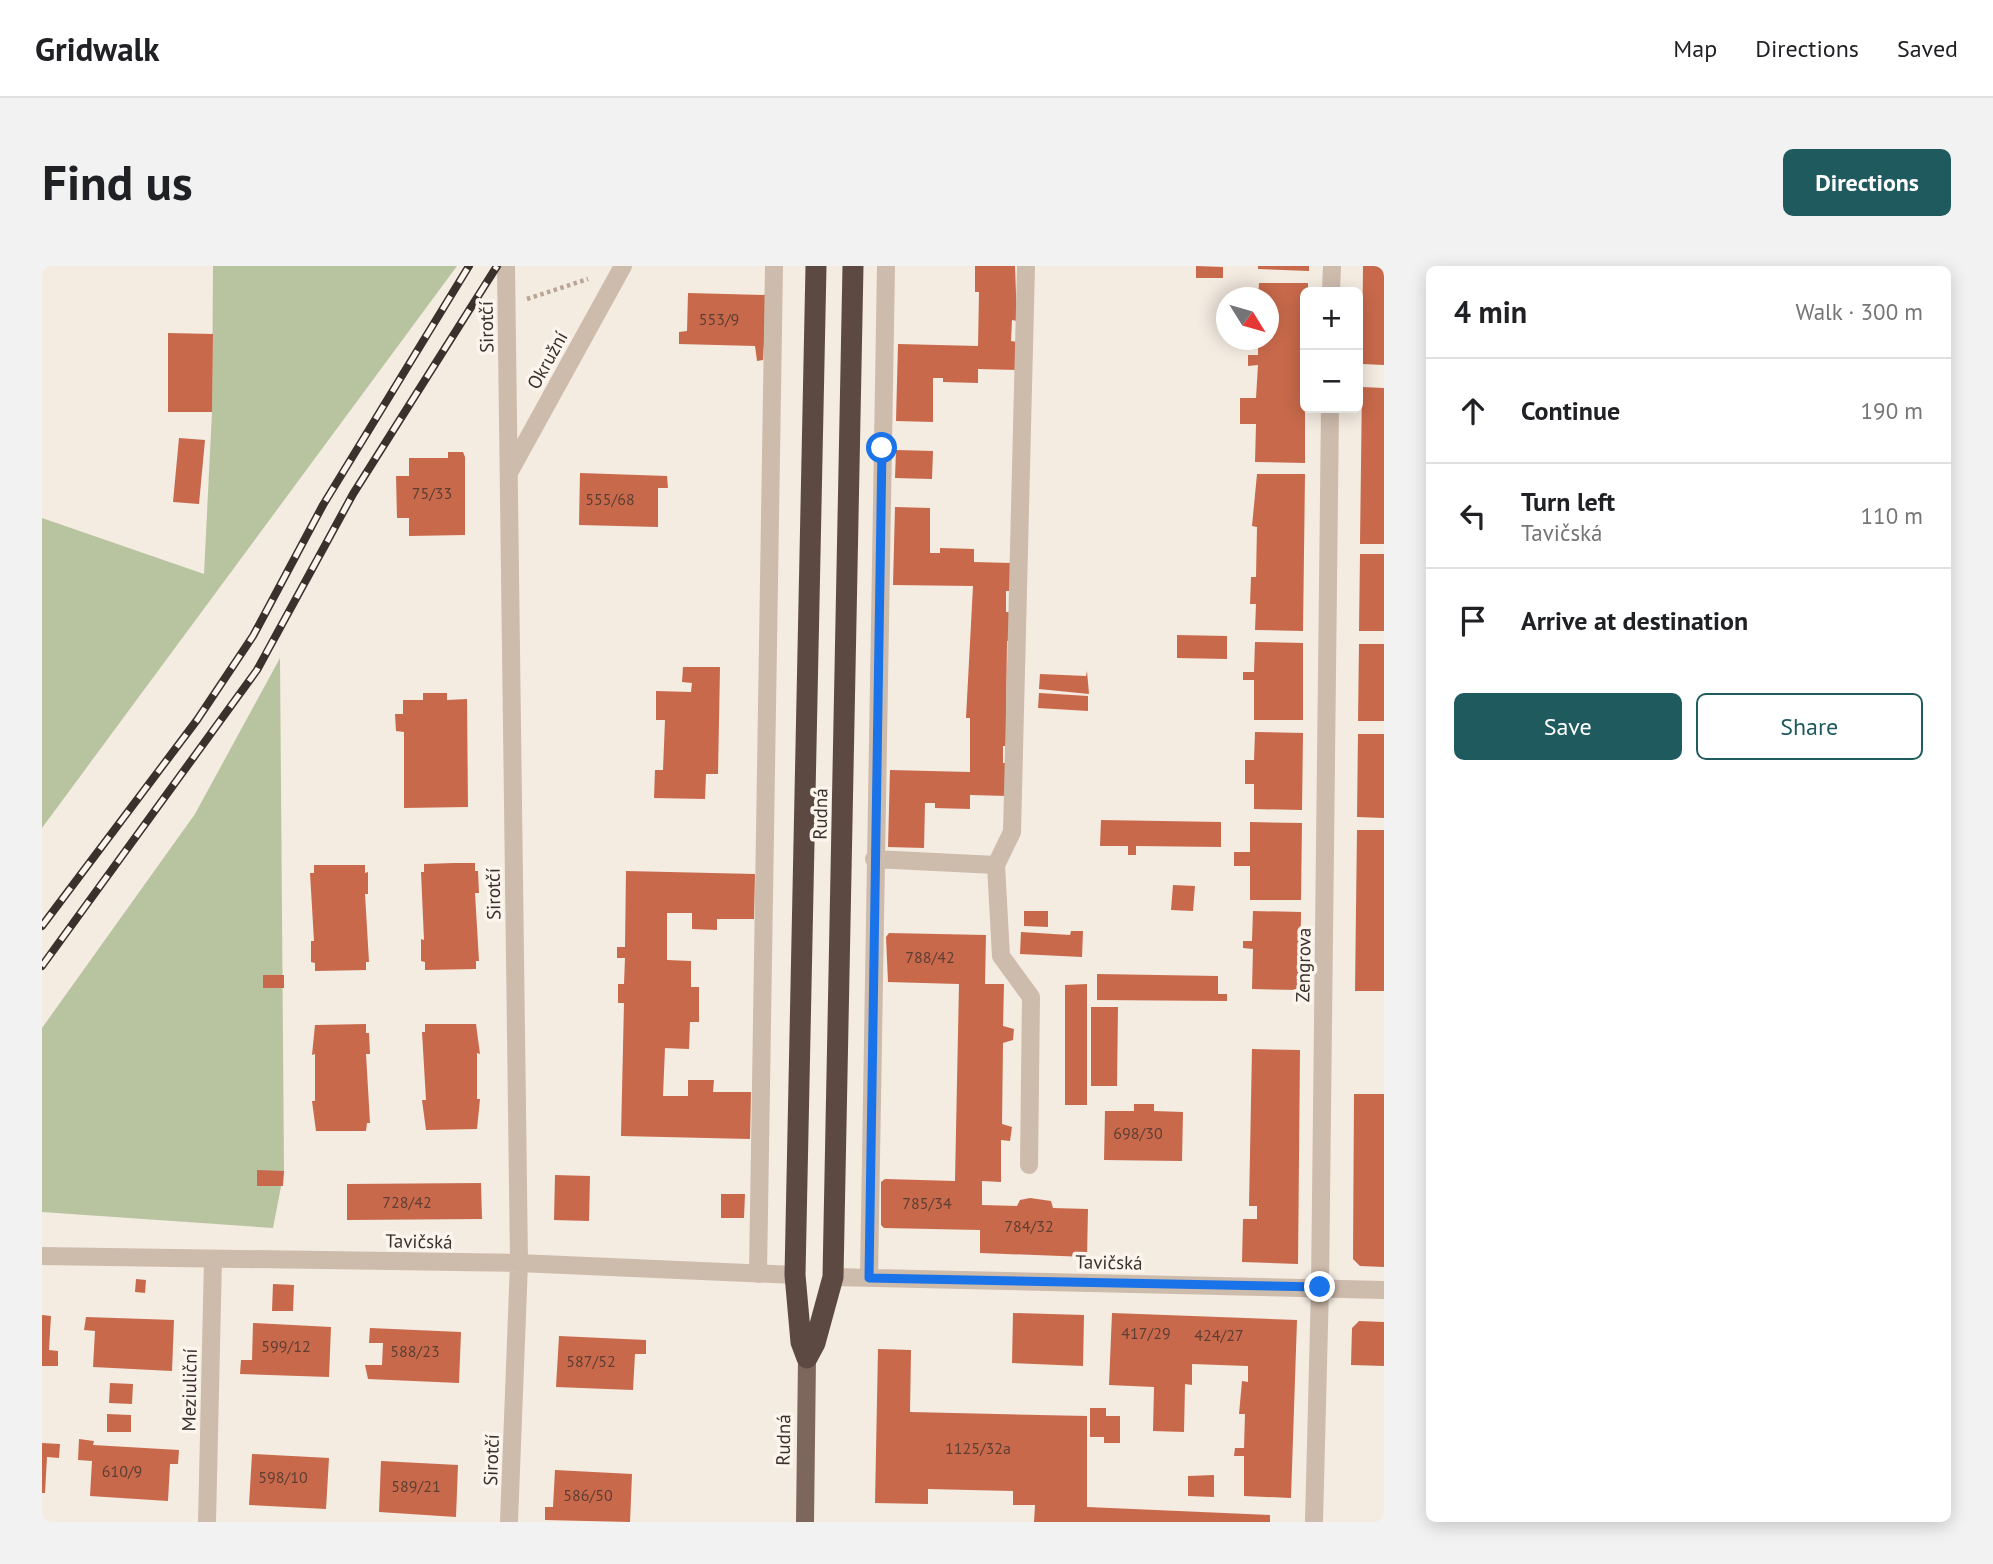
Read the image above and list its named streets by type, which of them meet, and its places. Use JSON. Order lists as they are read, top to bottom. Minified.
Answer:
{"streets":{"highway":["Rudná"],"street":["Sirotčí","Okružní","Zengrova","Tavičská","Meziuliční"]},"crossings":[["Sirotčí","Okružní"],["Sirotčí","Tavičská"],["Rudná","Tavičská"],["Zengrova","Tavičská"],["Tavičská","Meziuliční"]],"house_numbers":["553/9","75/33","555/68","788/42","698/30","728/42","785/34","784/32","417/29","424/27","599/12","588/23","587/52","1125/32a","610/9","598/10","589/21","586/50"],"north":"bottom right","page":{"header":"Gridwalk","nav":["Map","Directions","Saved"],"buttons":["Directions",["Save","Share"]],"title":"Find us","heading":["4 min","Walk · 300 m"],"map_buttons":["+","−"],"list":[["Continue","190 m"],["Turn left","Tavičská","110 m"],"Arrive at destination"]}}
